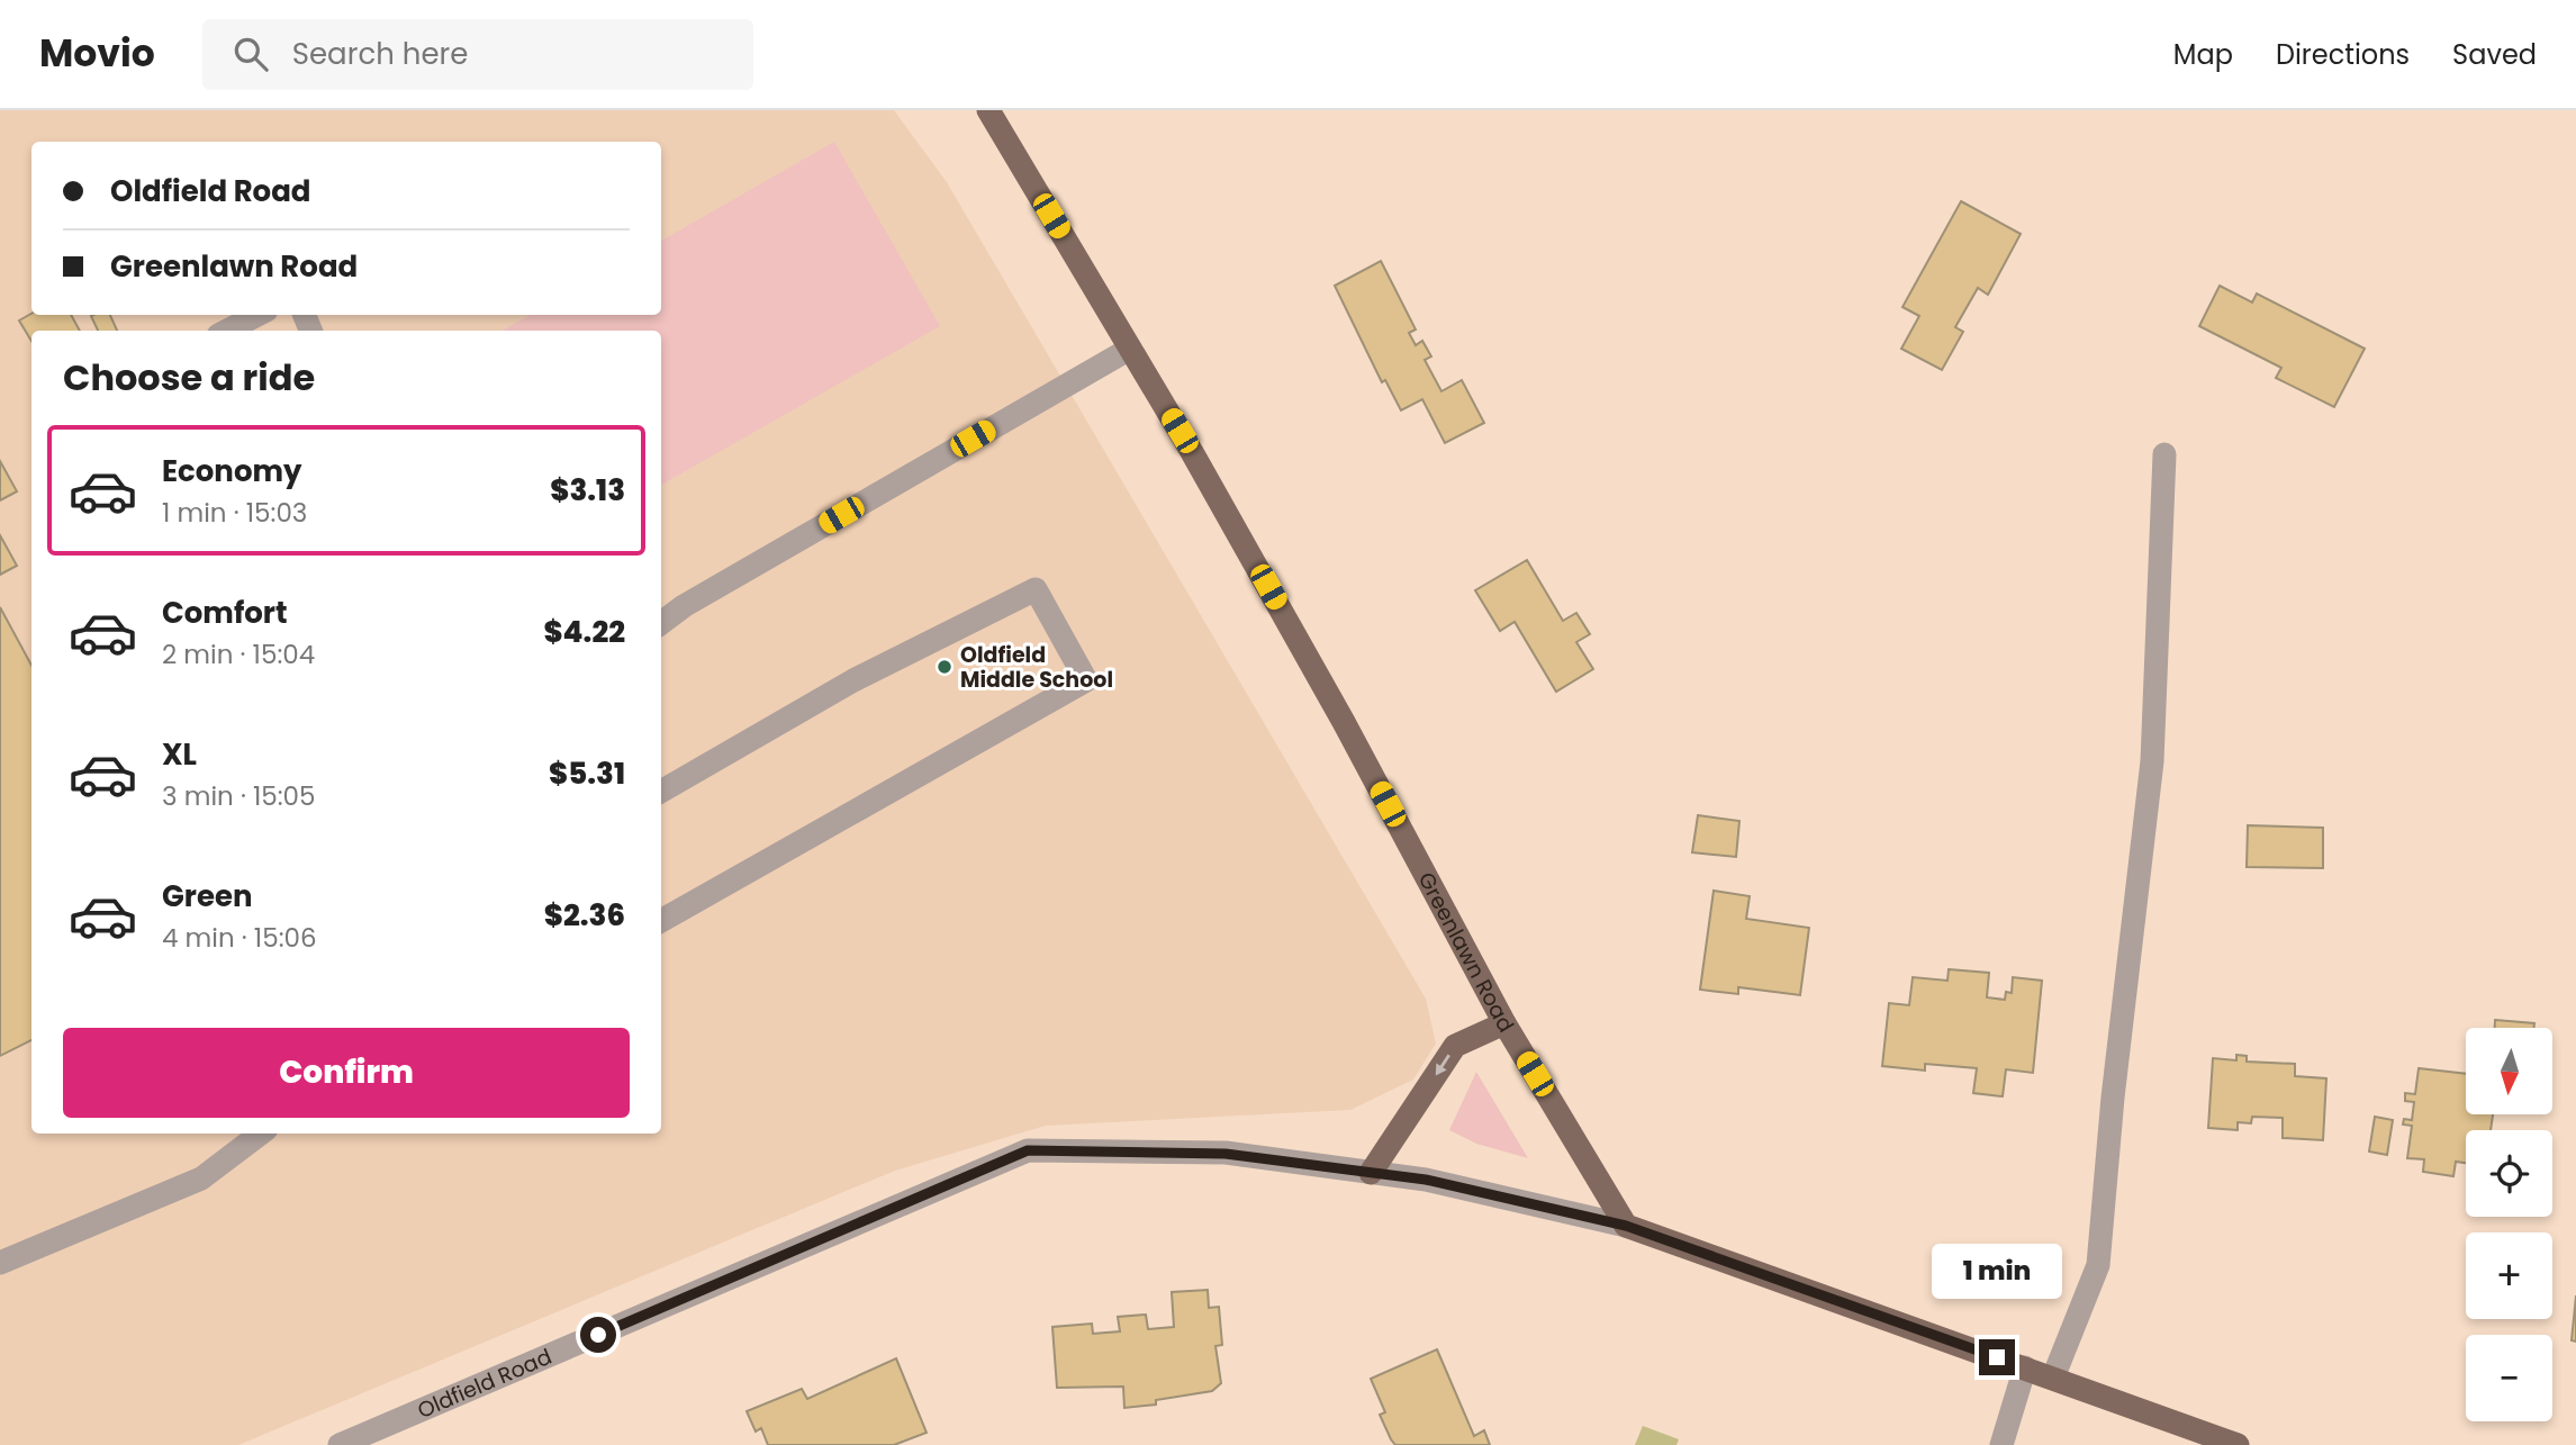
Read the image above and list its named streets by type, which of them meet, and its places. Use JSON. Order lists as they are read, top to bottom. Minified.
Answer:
{"streets":{"main road":["Greenlawn Road"],"street":["Oldfield Road"]},"crossings":[["Greenlawn Road","Oldfield Road"]],"places":["Oldfield Middle School"],"north":"bottom","page":{"header":"Movio","search":"Search here","nav":["Map","Directions","Saved"],"banner":["Oldfield Road","Greenlawn Road"],"heading":"Choose a ride","list":[{"name":"Economy","note":"1 min · 15:03","value":"$3.13"},{"name":"Comfort","note":"2 min · 15:04","value":"$4.22"},{"name":"XL","note":"3 min · 15:05","value":"$5.31"},{"name":"Green","note":"4 min · 15:06","value":"$2.36"}],"buttons":"Confirm","map_buttons":["+","−"],"bubble":"1 min"}}
